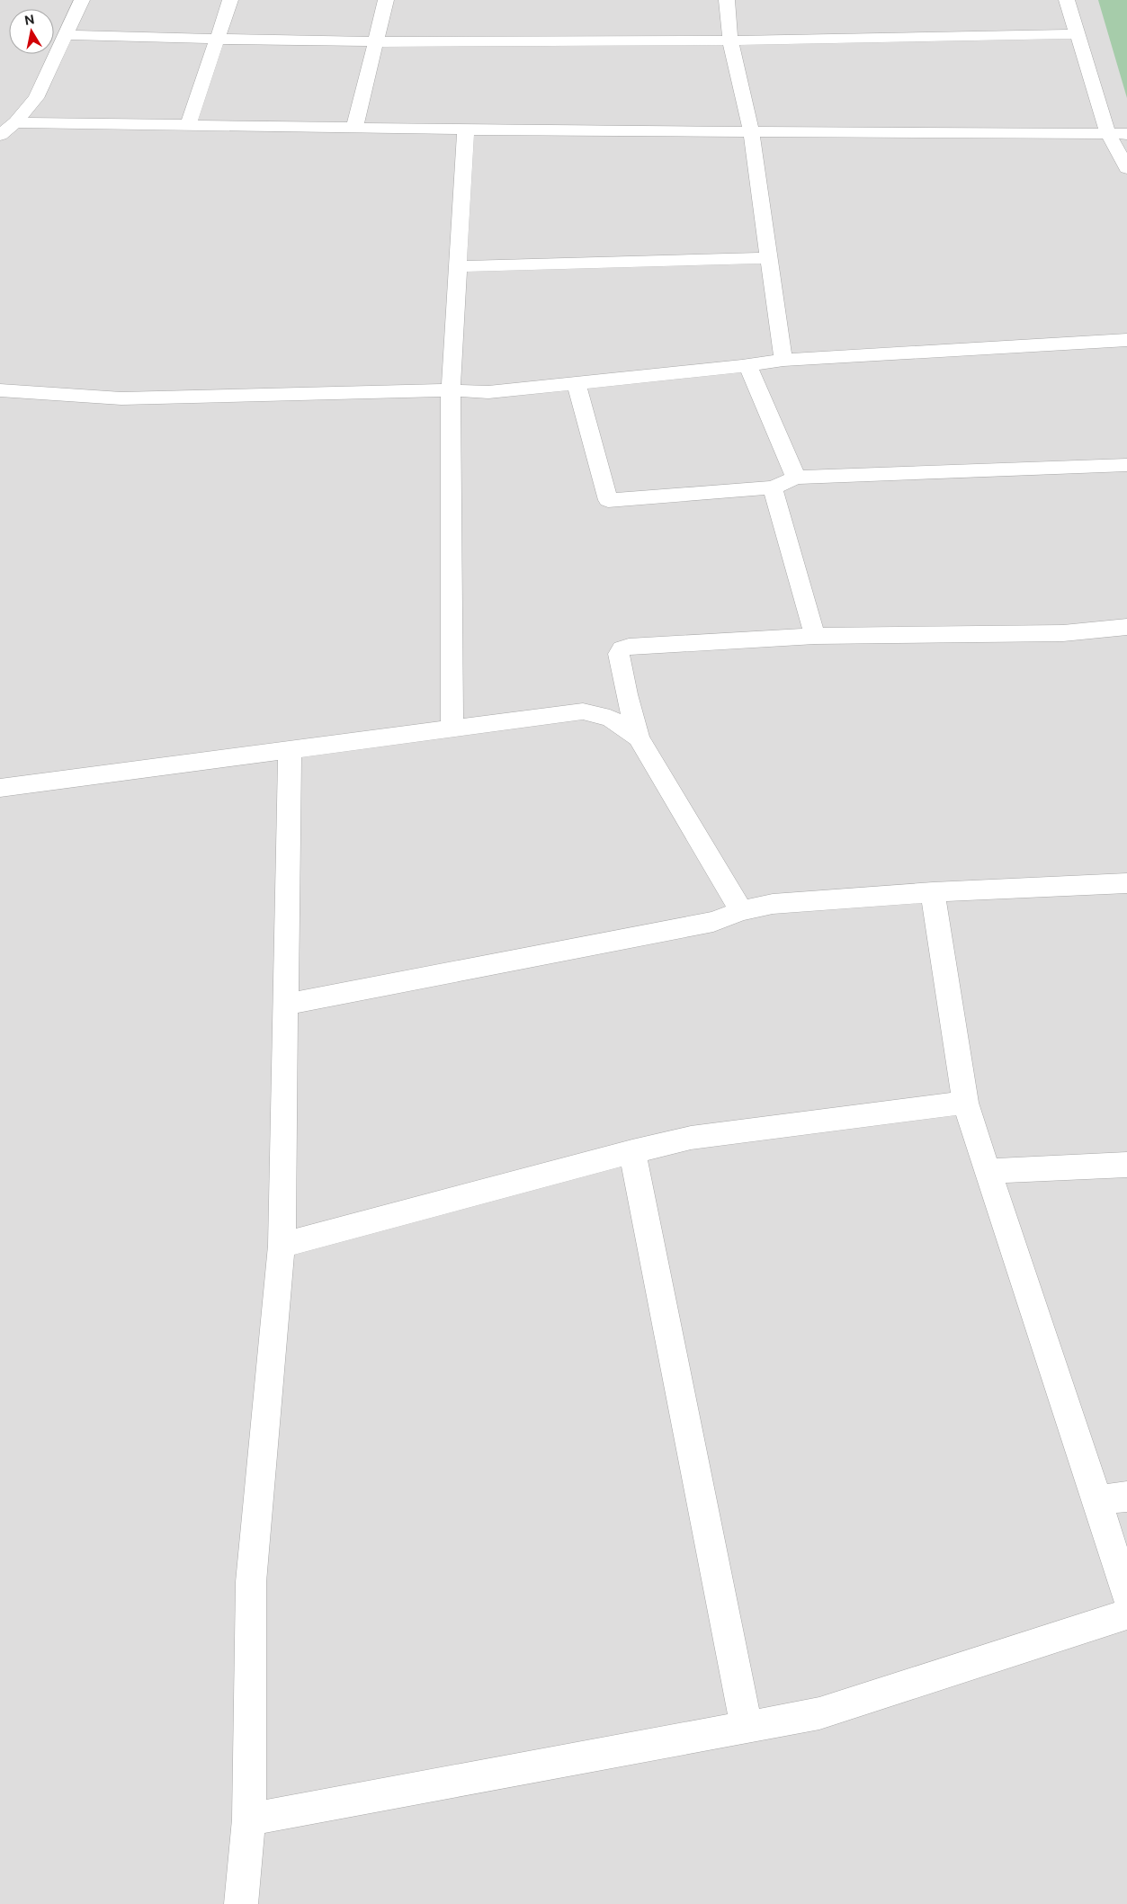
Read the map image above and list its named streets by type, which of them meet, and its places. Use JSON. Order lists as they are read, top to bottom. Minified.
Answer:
{"north":"top"}
